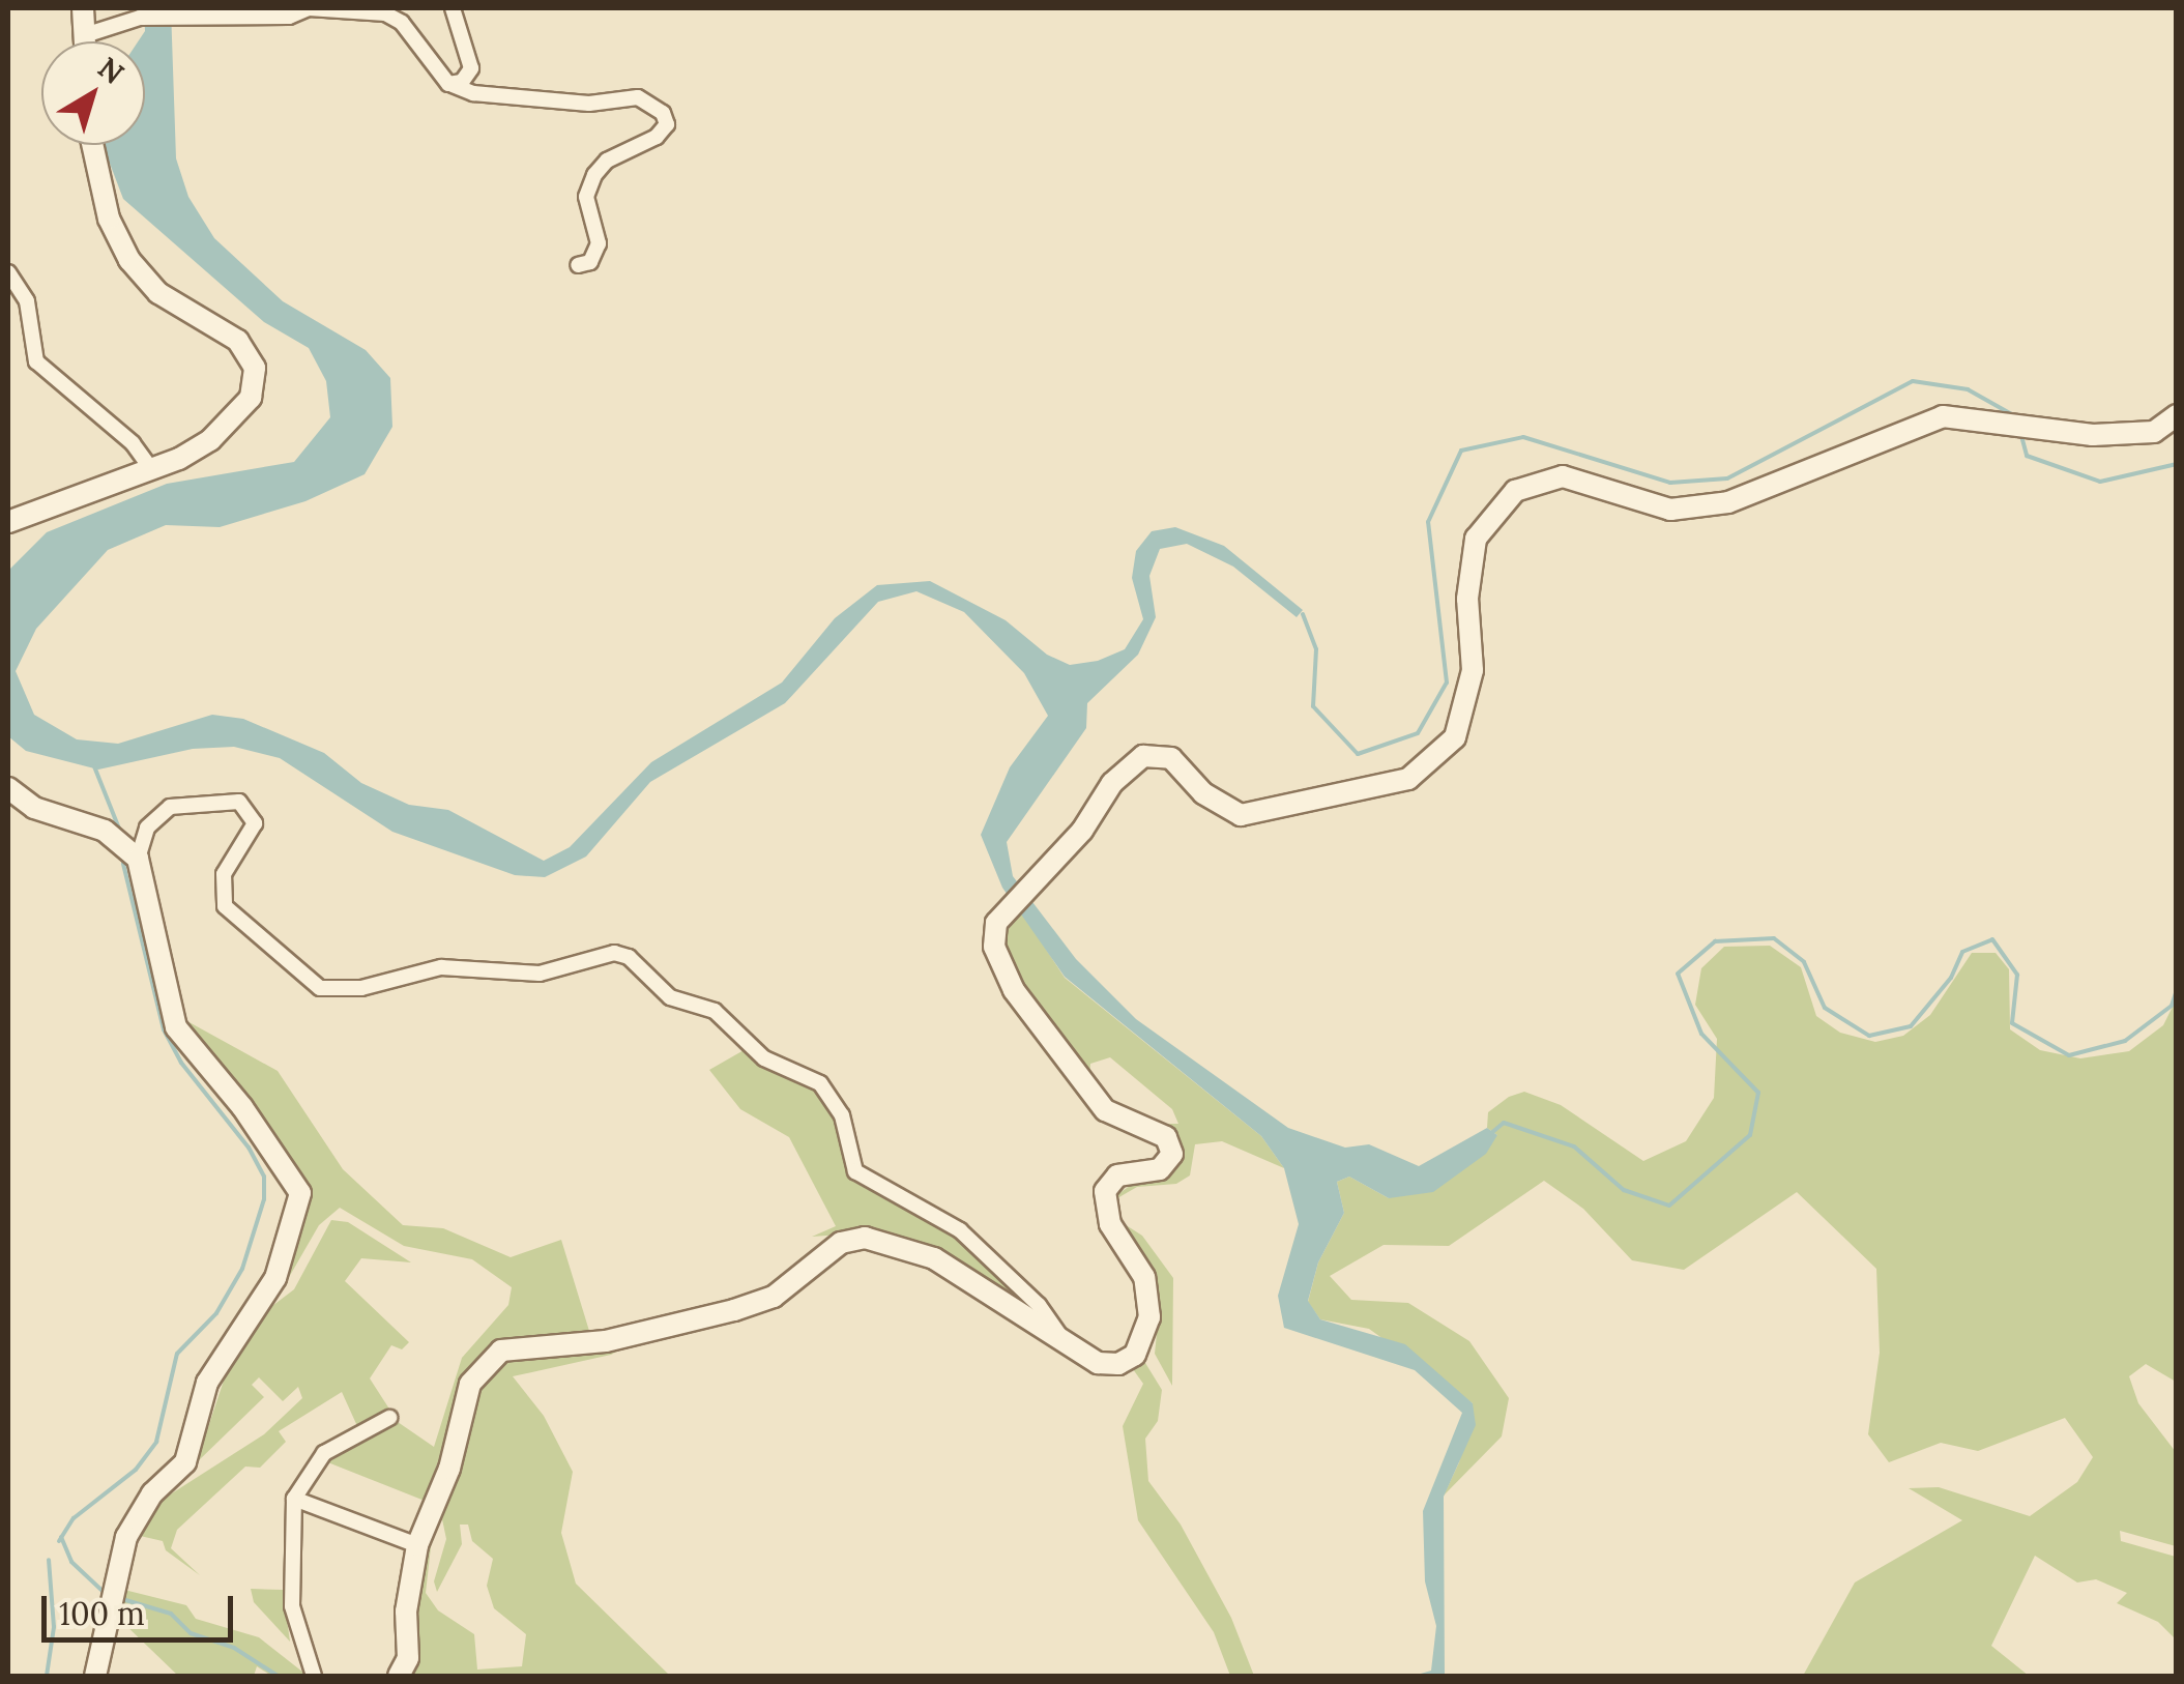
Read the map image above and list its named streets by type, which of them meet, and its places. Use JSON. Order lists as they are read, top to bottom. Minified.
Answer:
{"scale_bar":"100 m","north":"top right"}
